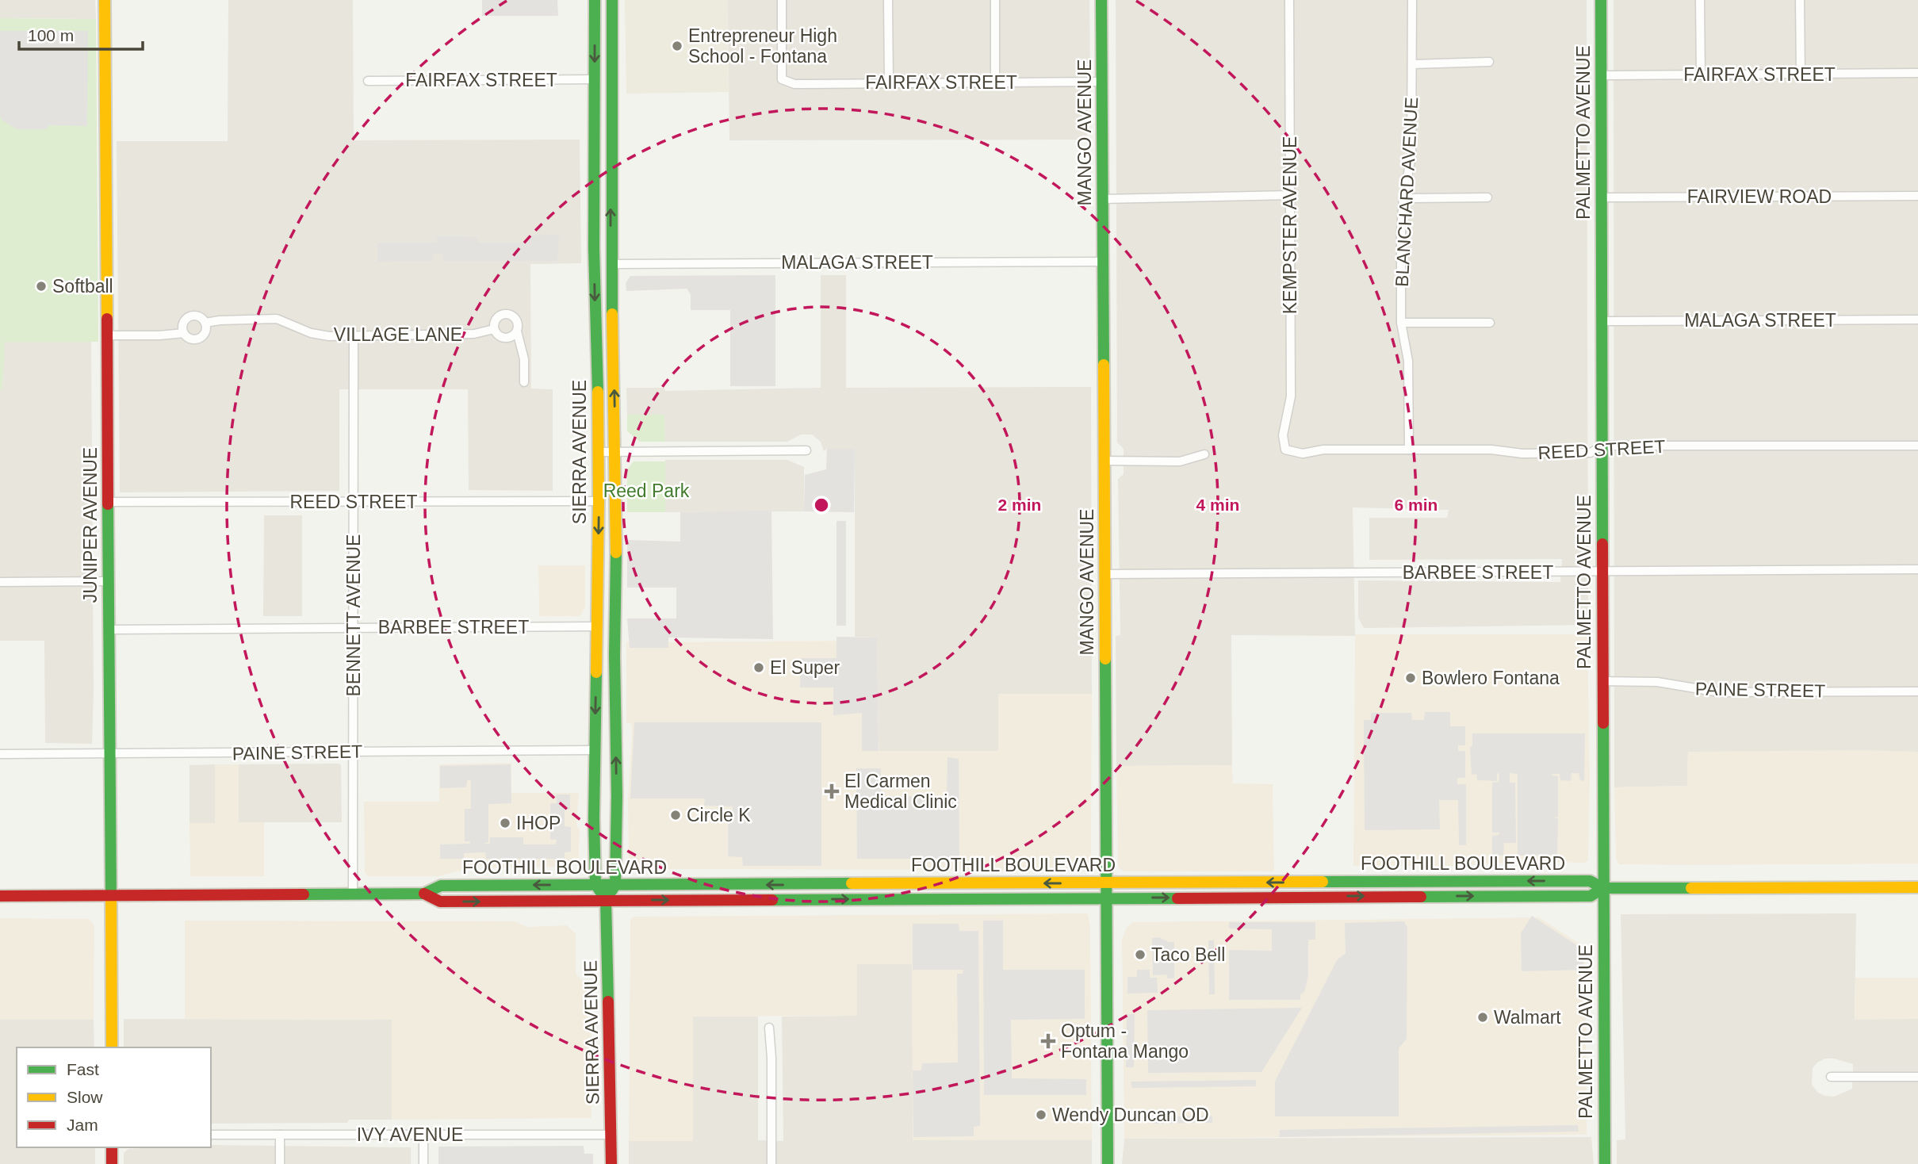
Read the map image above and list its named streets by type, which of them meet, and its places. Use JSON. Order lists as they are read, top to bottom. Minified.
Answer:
{"streets":{"main road":["MANGO AVENUE","PALMETTO AVENUE","SIERRA AVENUE","JUNIPER AVENUE","FOOTHILL BOULEVARD"],"street":["FAIRFAX STREET","BLANCHARD AVENUE","FAIRVIEW ROAD","KEMPSTER AVENUE","MALAGA STREET","VILLAGE LANE","REED STREET","BARBEE STREET","BENNETT AVENUE","PAINE STREET","IVY AVENUE"]},"crossings":[["FAIRFAX STREET","MANGO AVENUE"],["FAIRFAX STREET","PALMETTO AVENUE"],["FAIRFAX STREET","SIERRA AVENUE"],["MANGO AVENUE","MALAGA STREET"],["MANGO AVENUE","BARBEE STREET"],["MANGO AVENUE","FOOTHILL BOULEVARD"],["PALMETTO AVENUE","FAIRVIEW ROAD"],["PALMETTO AVENUE","MALAGA STREET"],["PALMETTO AVENUE","REED STREET"],["PALMETTO AVENUE","BARBEE STREET"],["PALMETTO AVENUE","PAINE STREET"],["PALMETTO AVENUE","FOOTHILL BOULEVARD"],["BLANCHARD AVENUE","REED STREET"],["KEMPSTER AVENUE","REED STREET"],["MALAGA STREET","SIERRA AVENUE"],["VILLAGE LANE","BENNETT AVENUE"],["REED STREET","SIERRA AVENUE"],["REED STREET","JUNIPER AVENUE"],["REED STREET","BENNETT AVENUE"],["SIERRA AVENUE","BARBEE STREET"],["SIERRA AVENUE","PAINE STREET"],["SIERRA AVENUE","FOOTHILL BOULEVARD"],["SIERRA AVENUE","IVY AVENUE"],["JUNIPER AVENUE","BARBEE STREET"],["JUNIPER AVENUE","PAINE STREET"],["JUNIPER AVENUE","FOOTHILL BOULEVARD"],["BARBEE STREET","BENNETT AVENUE"],["BENNETT AVENUE","PAINE STREET"],["BENNETT AVENUE","FOOTHILL BOULEVARD"]],"parks":["Reed Park"],"places":{"other":["Entrepreneur High School - Fontana","Softball","El Super","Bowlero Fontana","Circle K","IHOP","Taco Bell","Walmart","Wendy Duncan OD"],"health":["El Carmen Medical Clinic","Optum - Fontana Mango"]},"legend":["Fast","Slow","Jam"],"scale_bar":"100 m","rings":["2 min","4 min","6 min"]}
